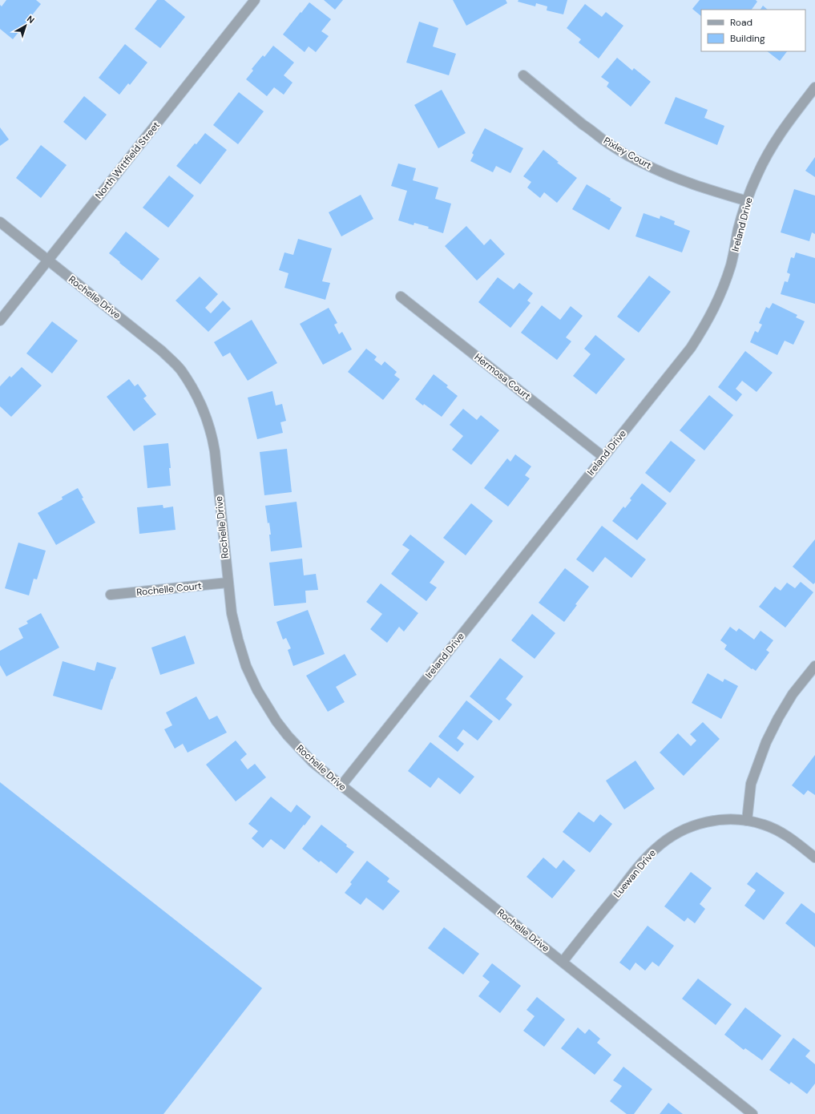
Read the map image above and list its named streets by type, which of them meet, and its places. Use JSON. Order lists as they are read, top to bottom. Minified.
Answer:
{"streets":{"street":["Pixley Court","North Wittfield Street","Ireland Drive","Rochelle Drive","Hermosa Court","Rochelle Court","Luewan Drive"]},"crossings":[["Pixley Court","Ireland Drive"],["North Wittfield Street","Rochelle Drive"],["Ireland Drive","Rochelle Drive"],["Ireland Drive","Hermosa Court"],["Rochelle Drive","Rochelle Court"],["Rochelle Drive","Luewan Drive"]],"legend":["Road","Building"],"north":"top right"}
